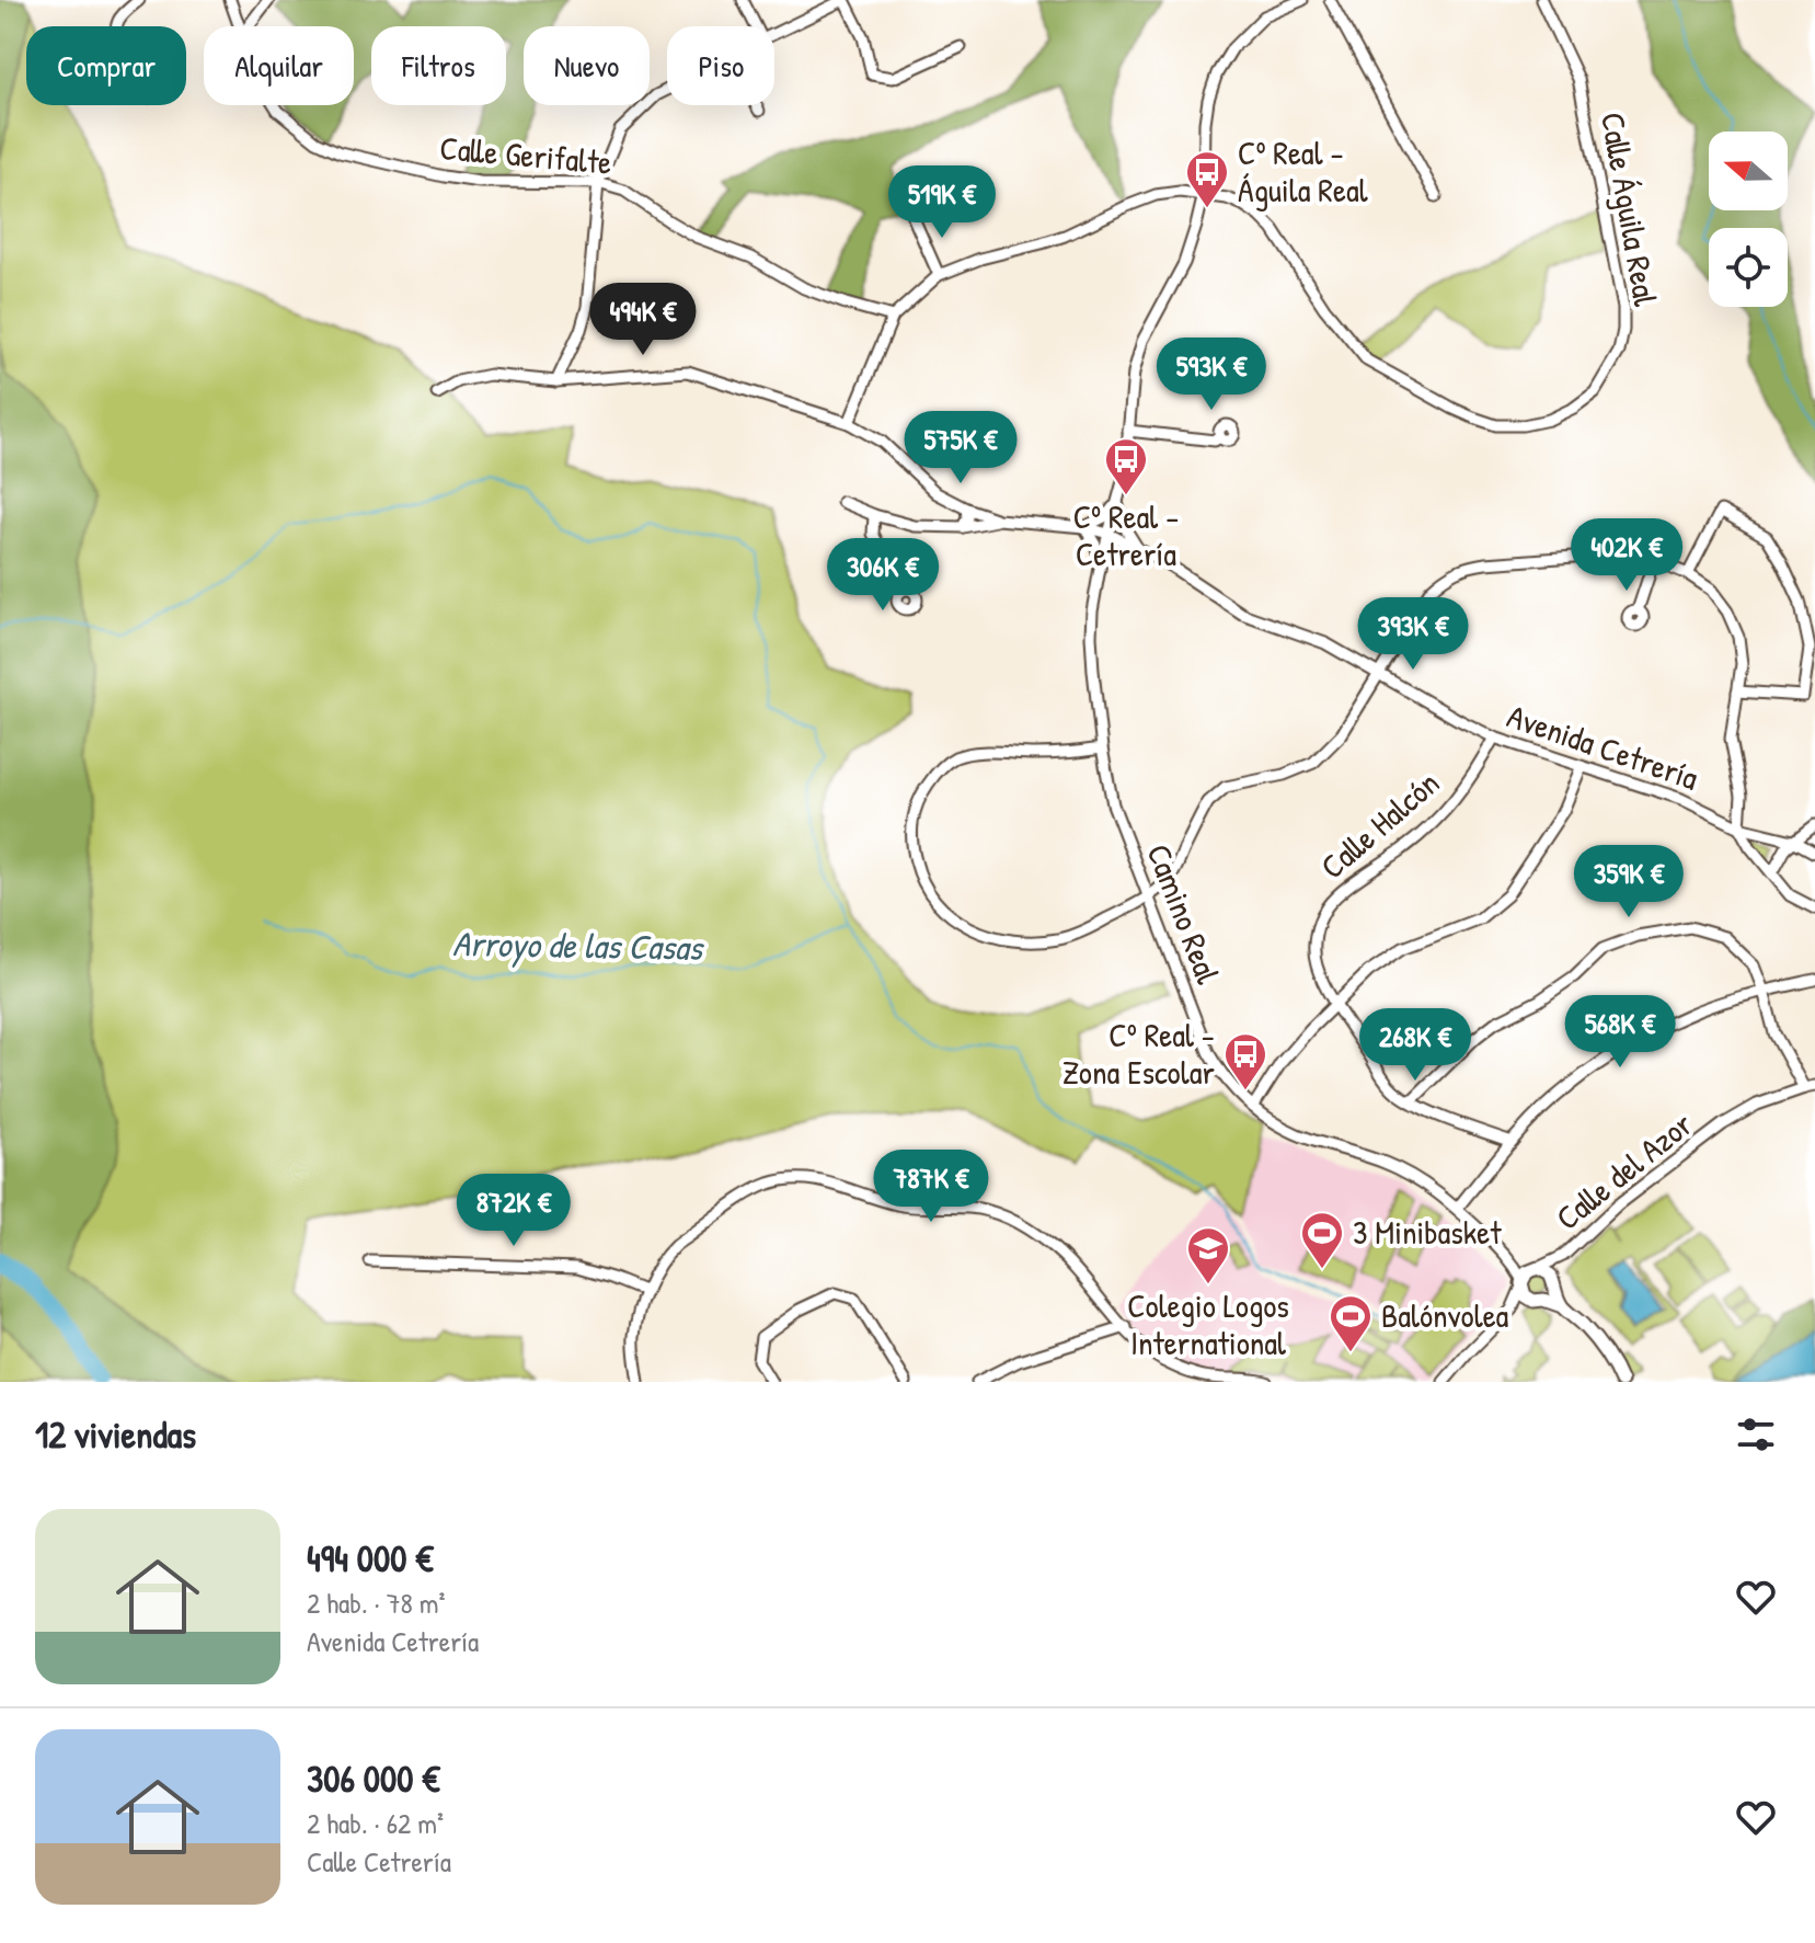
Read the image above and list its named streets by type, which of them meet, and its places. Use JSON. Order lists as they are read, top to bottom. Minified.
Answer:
{"streets":{"street":["Calle Gerifalte","Calle Águila Real","Avenida Cetrería","Calle Halcón","Camino Real","Calle del Azor"]},"crossings":[["Calle Gerifalte","Calle Águila Real"],["Calle Águila Real","Avenida Cetrería"],["Calle Águila Real","Camino Real"],["Avenida Cetrería","Calle Halcón"],["Avenida Cetrería","Camino Real"],["Camino Real","Calle del Azor"]],"water":["Arroyo de las Casas"],"places":{"bus stop":["Cº Real - Águila Real","Cº Real - Cetrería","Cº Real - Zona Escolar"],"sports":["3 Minibasket","Balónvolea"],"school or university":["Colegio Logos International"]},"north":"left","page":{"chip":["Comprar","Alquilar","Filtros","Nuevo","Piso"],"price":["519K €","494K €","593K €","575K €","402K €","306K €","393K €","359K €","568K €","268K €","787K €","872K €"],"heading":"12 viviendas","list":[{"name":"494 000 €","note":"2 hab. · 78 m² · Avenida Cetrería"},{"name":"306 000 €","note":"2 hab. · 62 m² · Calle Cetrería"}]}}
